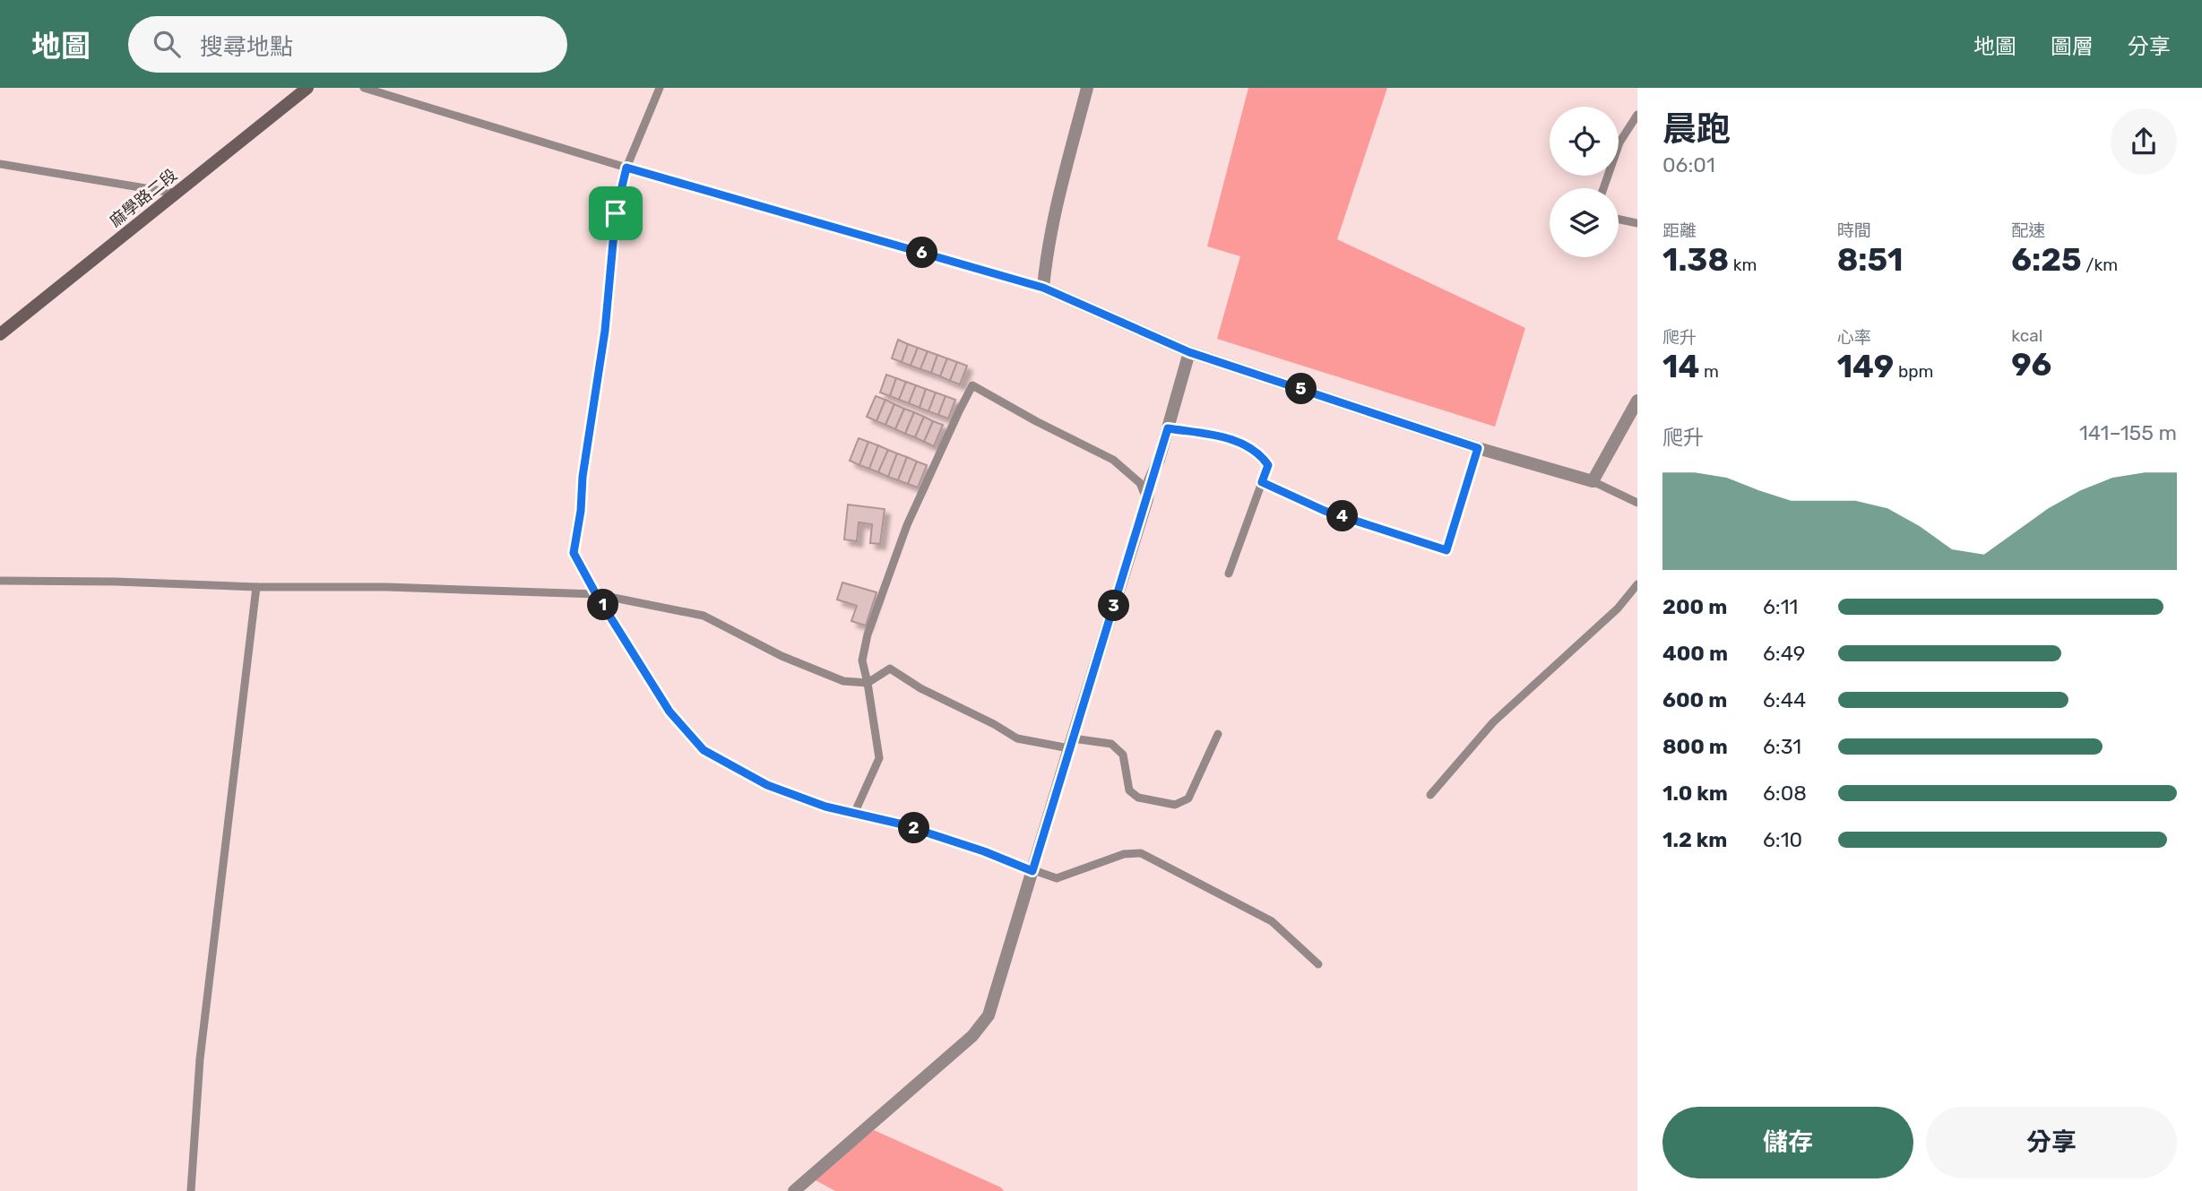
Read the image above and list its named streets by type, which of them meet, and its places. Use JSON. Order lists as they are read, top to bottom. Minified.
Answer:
{"streets":{"main road":["麻學路二段"]},"page":{"header":"地圖","search":"搜尋地點","nav":["地圖","圖層","分享"],"heading":["晨跑","06:01"],"stats":[["距離","1.38 km"],["時間","8:51"],["配速","6:25 /km"],["爬升","14 m"],["心率","149 bpm"],["kcal","96"]],"pins":["6","5","4","1","3","2"],"chart":["爬升","141–155 m"],"list":[{"name":"200 m","note":"6:11"},{"name":"400 m","note":"6:49"},{"name":"600 m","note":"6:44"},{"name":"800 m","note":"6:31"},{"name":"1.0 km","note":"6:08"},{"name":"1.2 km","note":"6:10"}],"buttons":["儲存","分享"]}}
